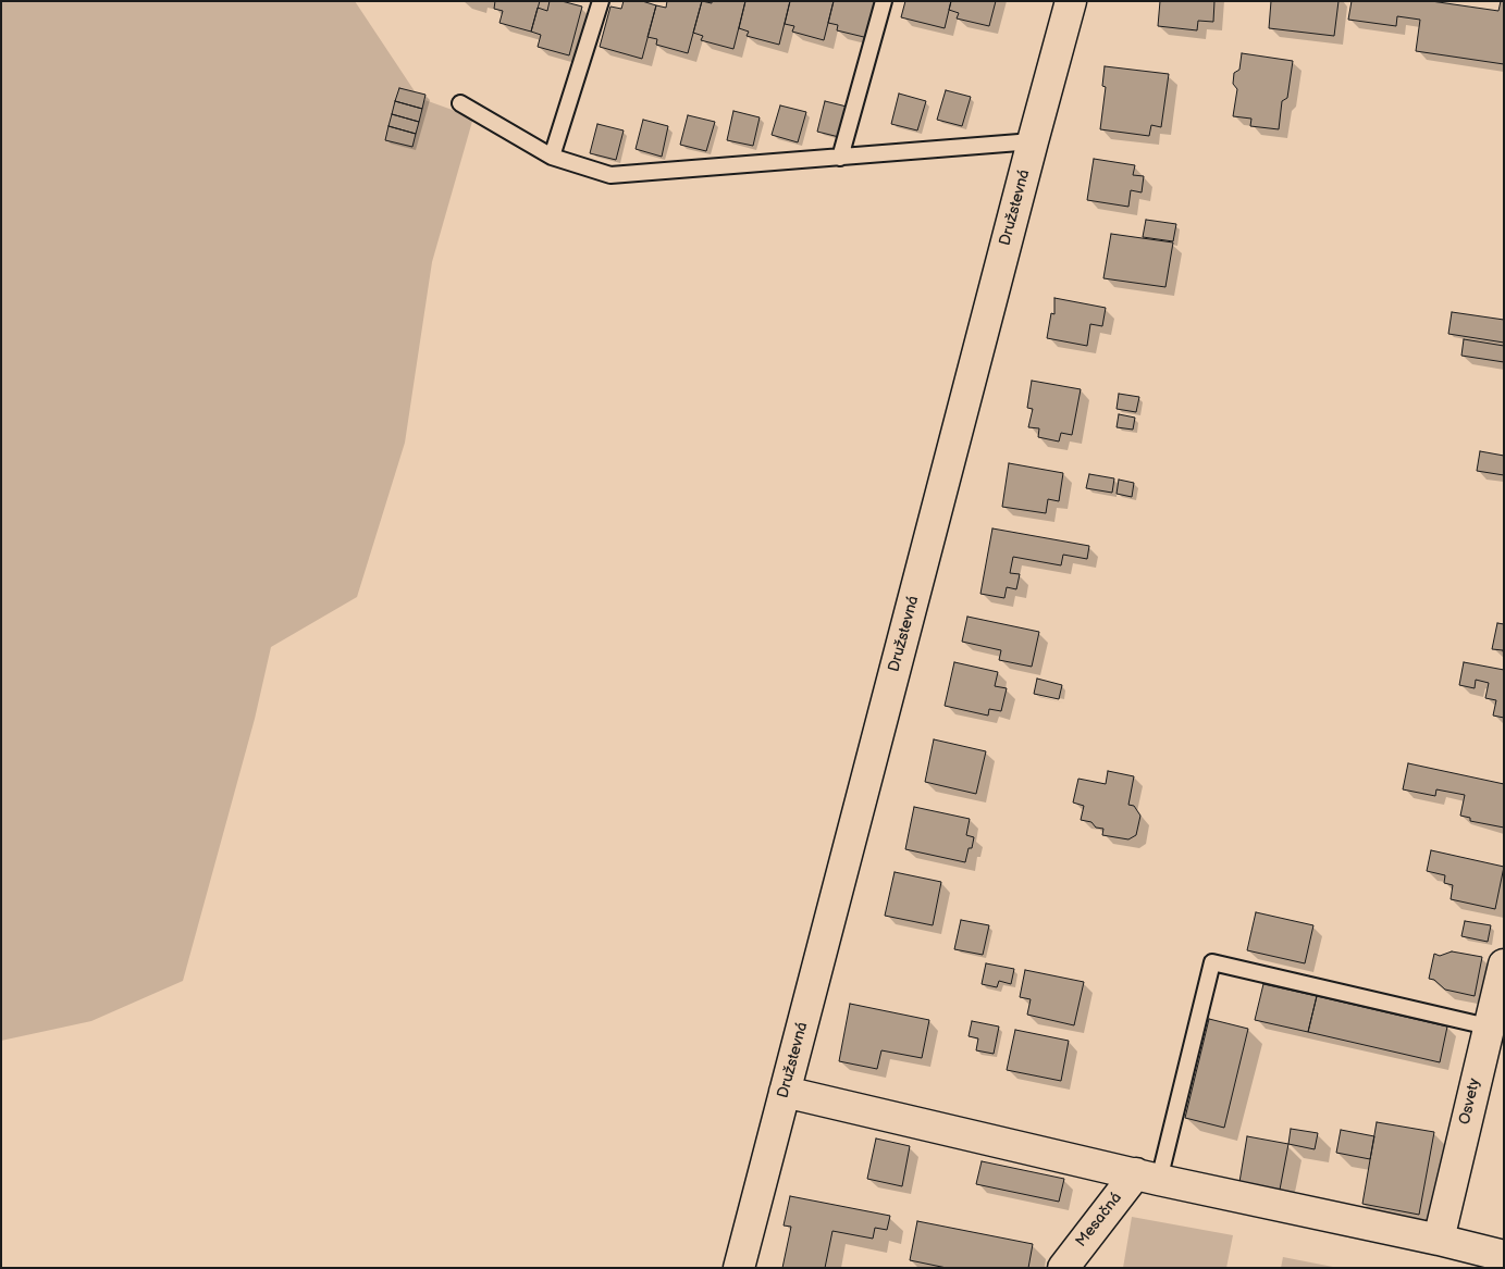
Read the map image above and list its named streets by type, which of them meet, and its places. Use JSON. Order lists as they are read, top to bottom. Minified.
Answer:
{"streets":{"street":["Družstevná","Osvety","Mesačná"]}}
